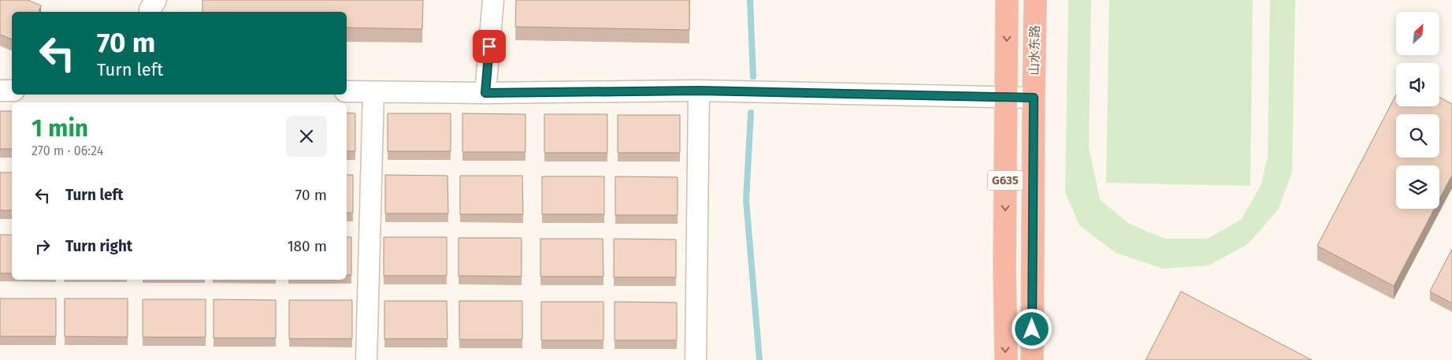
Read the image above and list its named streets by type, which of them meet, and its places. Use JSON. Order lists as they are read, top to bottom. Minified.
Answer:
{"streets":{"highway":["山水东路","G635"]},"north":"top right","page":{"turn":["70 m","Turn left"],"heading":["1 min","270 m · 06:24"],"list":[{"name":"Turn left","value":"70 m"},{"name":"Turn right","value":"180 m"}]}}
